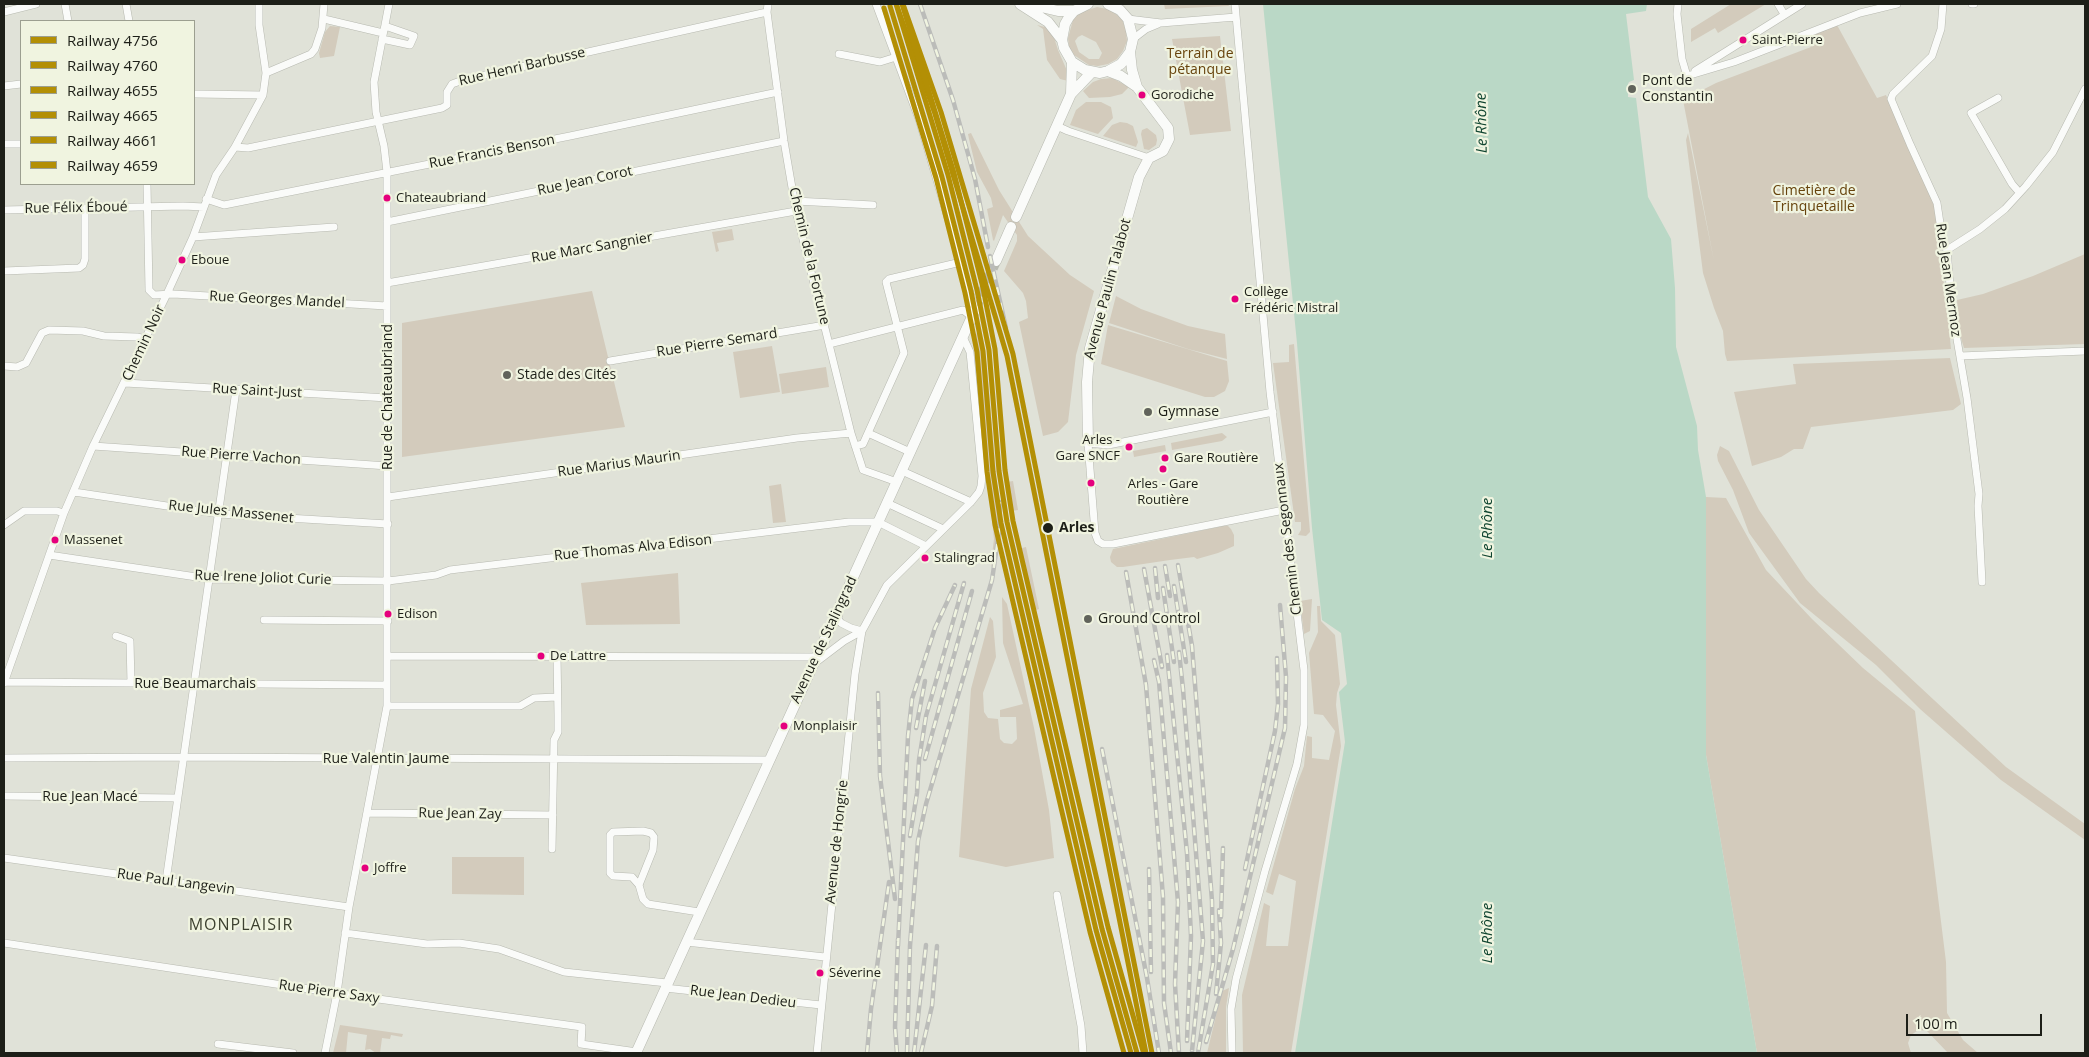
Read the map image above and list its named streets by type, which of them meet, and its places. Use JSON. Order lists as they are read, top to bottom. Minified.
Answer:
{"streets":{"main road":["Avenue Paulin Talabot","Avenue de Stalingrad"],"street":["Rue Henri Barbusse","Rue Francis Benson","Rue Jean Corot","Rue Félix Éboué","Rue Marc Sangnier","Chemin de la Fortune","Rue Jean Mermoz","Rue Georges Mandel","Chemin Noir","Rue Pierre Semard","Rue Saint-Just","Rue de Chateaubriand","Rue Pierre Vachon","Rue Marius Maurin","Rue Jules Massenet","Chemin des Segonnaux","Rue Thomas Alva Edison","Rue Irene Joliot Curie","Rue Beaumarchais","Rue Valentin Jaume","Rue Jean Macé","Rue Jean Zay","Avenue de Hongrie","Rue Paul Langevin","Rue Pierre Saxy","Rue Jean Dedieu"]},"crossings":[["Rue Henri Barbusse","Chemin de la Fortune"],["Rue Henri Barbusse","Chemin Noir"],["Rue Henri Barbusse","Rue de Chateaubriand"],["Rue Francis Benson","Chemin de la Fortune"],["Rue Francis Benson","Chemin Noir"],["Rue Francis Benson","Rue de Chateaubriand"],["Rue Jean Corot","Chemin de la Fortune"],["Rue Jean Corot","Rue de Chateaubriand"],["Rue Félix Éboué","Chemin Noir"],["Rue Marc Sangnier","Chemin de la Fortune"],["Rue Marc Sangnier","Rue de Chateaubriand"],["Chemin de la Fortune","Rue Pierre Semard"],["Chemin de la Fortune","Rue Marius Maurin"],["Chemin de la Fortune","Avenue de Stalingrad"],["Avenue Paulin Talabot","Chemin des Segonnaux"],["Rue Georges Mandel","Chemin Noir"],["Rue Georges Mandel","Rue de Chateaubriand"],["Chemin Noir","Rue Saint-Just"],["Chemin Noir","Rue Pierre Vachon"],["Chemin Noir","Rue Jules Massenet"],["Chemin Noir","Rue Irene Joliot Curie"],["Chemin Noir","Rue Beaumarchais"],["Rue Saint-Just","Rue de Chateaubriand"],["Rue de Chateaubriand","Rue Pierre Vachon"],["Rue de Chateaubriand","Rue Marius Maurin"],["Rue de Chateaubriand","Rue Jules Massenet"],["Rue de Chateaubriand","Rue Thomas Alva Edison"],["Rue de Chateaubriand","Rue Irene Joliot Curie"],["Rue de Chateaubriand","Rue Beaumarchais"],["Rue de Chateaubriand","Rue Valentin Jaume"],["Rue de Chateaubriand","Rue Jean Zay"],["Rue de Chateaubriand","Rue Paul Langevin"],["Rue de Chateaubriand","Rue Pierre Saxy"],["Rue de Chateaubriand","Rue Jean Dedieu"],["Rue Thomas Alva Edison","Rue Irene Joliot Curie"],["Rue Thomas Alva Edison","Avenue de Stalingrad"],["Avenue de Stalingrad","Rue Valentin Jaume"],["Avenue de Stalingrad","Avenue de Hongrie"],["Avenue de Stalingrad","Rue Pierre Saxy"],["Avenue de Stalingrad","Rue Jean Dedieu"],["Avenue de Hongrie","Rue Jean Dedieu"]],"districts":["MONPLAISIR"],"water":["Le Rhône"],"parks":["Terrain de pétanque","Cimetière de Trinquetaille"],"places":["Saint-Pierre","Pont de Constantin","Gorodiche","Chateaubriand","Eboue","Collège Frédéric Mistral","Stade des Cités","Gymnase","Arles - Gare SNCF","Gare Routière","Arles - Gare Routière","Arles","Massenet","Stalingrad","Edison","Ground Control","De Lattre","Monplaisir","Joffre","Séverine"],"lines":["rail line 4756","rail line 4655","rail line 4661","rail line 4760","rail line 4665","rail line 4659"],"legend":["Railway 4756","Railway 4760","Railway 4655","Railway 4665","Railway 4661","Railway 4659"],"scale_bar":"100 m"}
